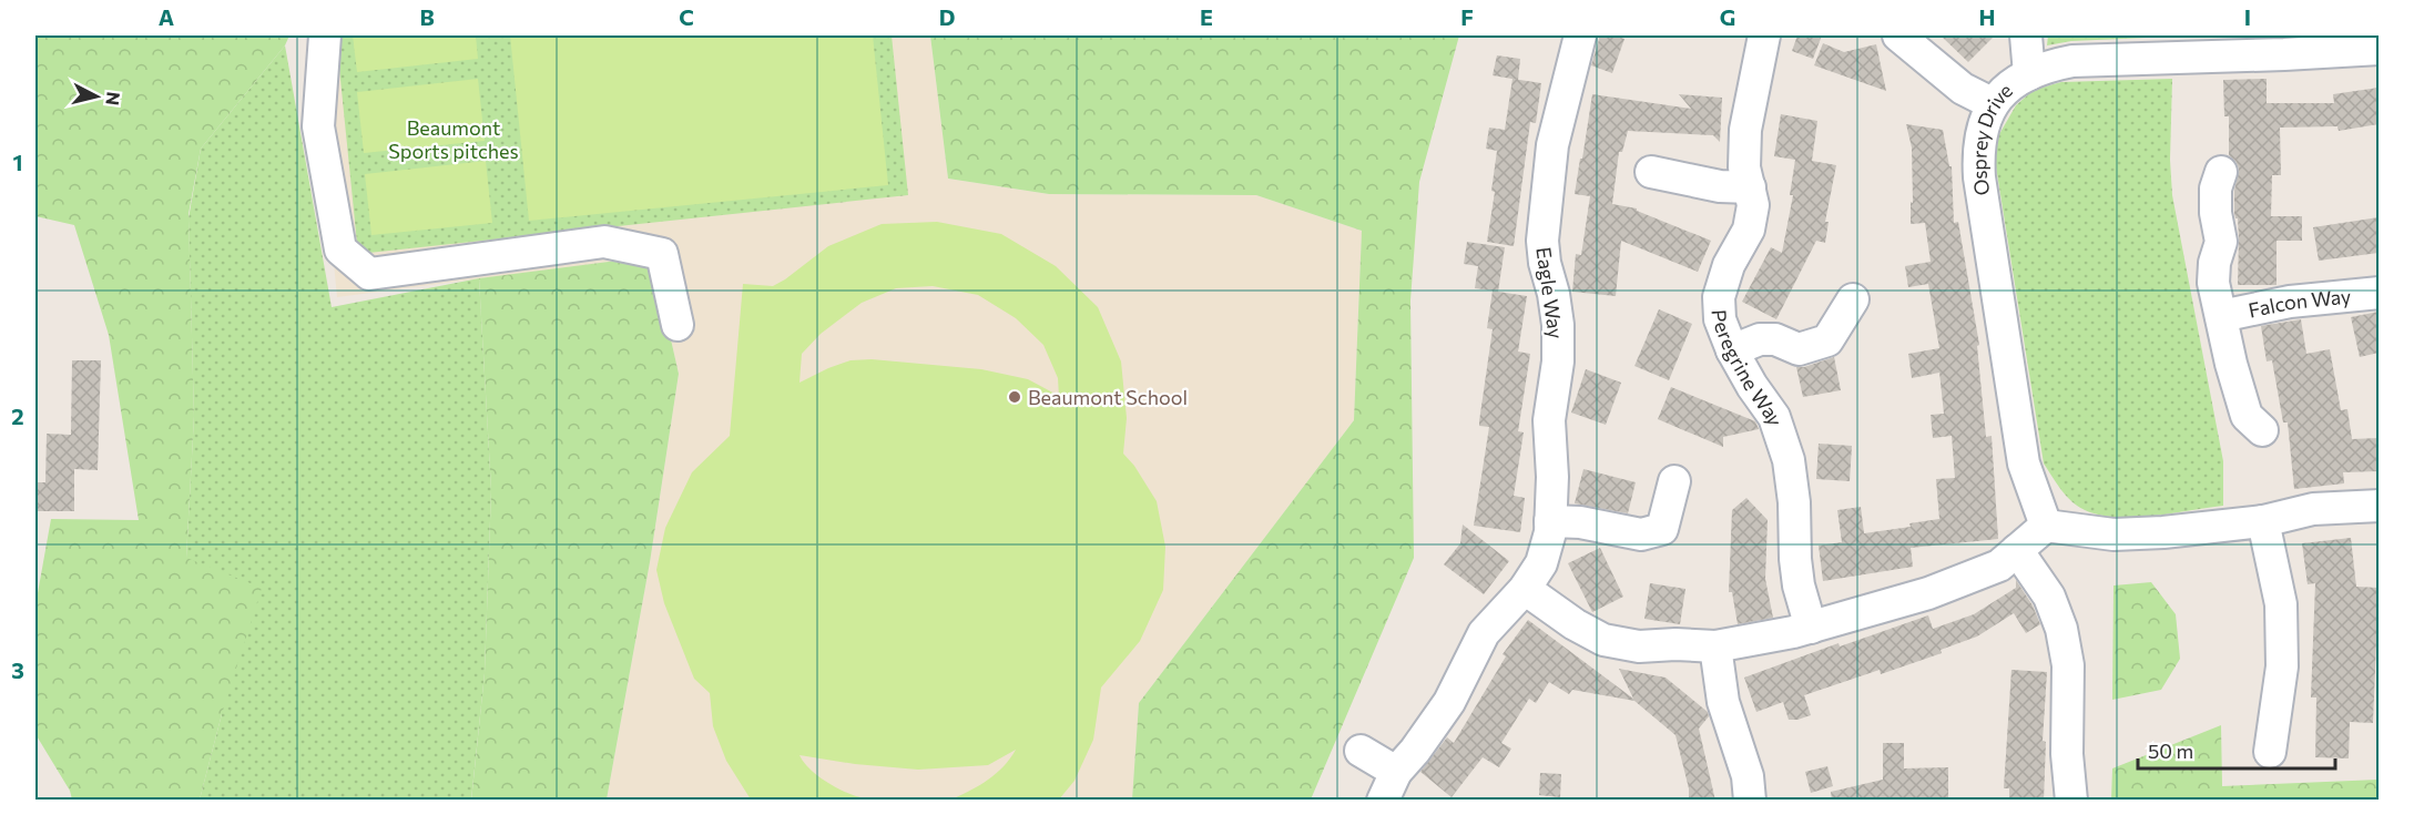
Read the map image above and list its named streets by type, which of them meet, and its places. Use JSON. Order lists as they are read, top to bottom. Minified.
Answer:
{"streets":{"street":["Osprey Drive","Eagle Way","Falcon Way","Peregrine Way"]},"parks":["Beaumont Sports pitches"],"places":["Beaumont School"],"scale_bar":"50 m","north":"right","grid":{"columns":["A","B","C","D","E","F","G","H","I"],"rows":["1","2","3"]}}
